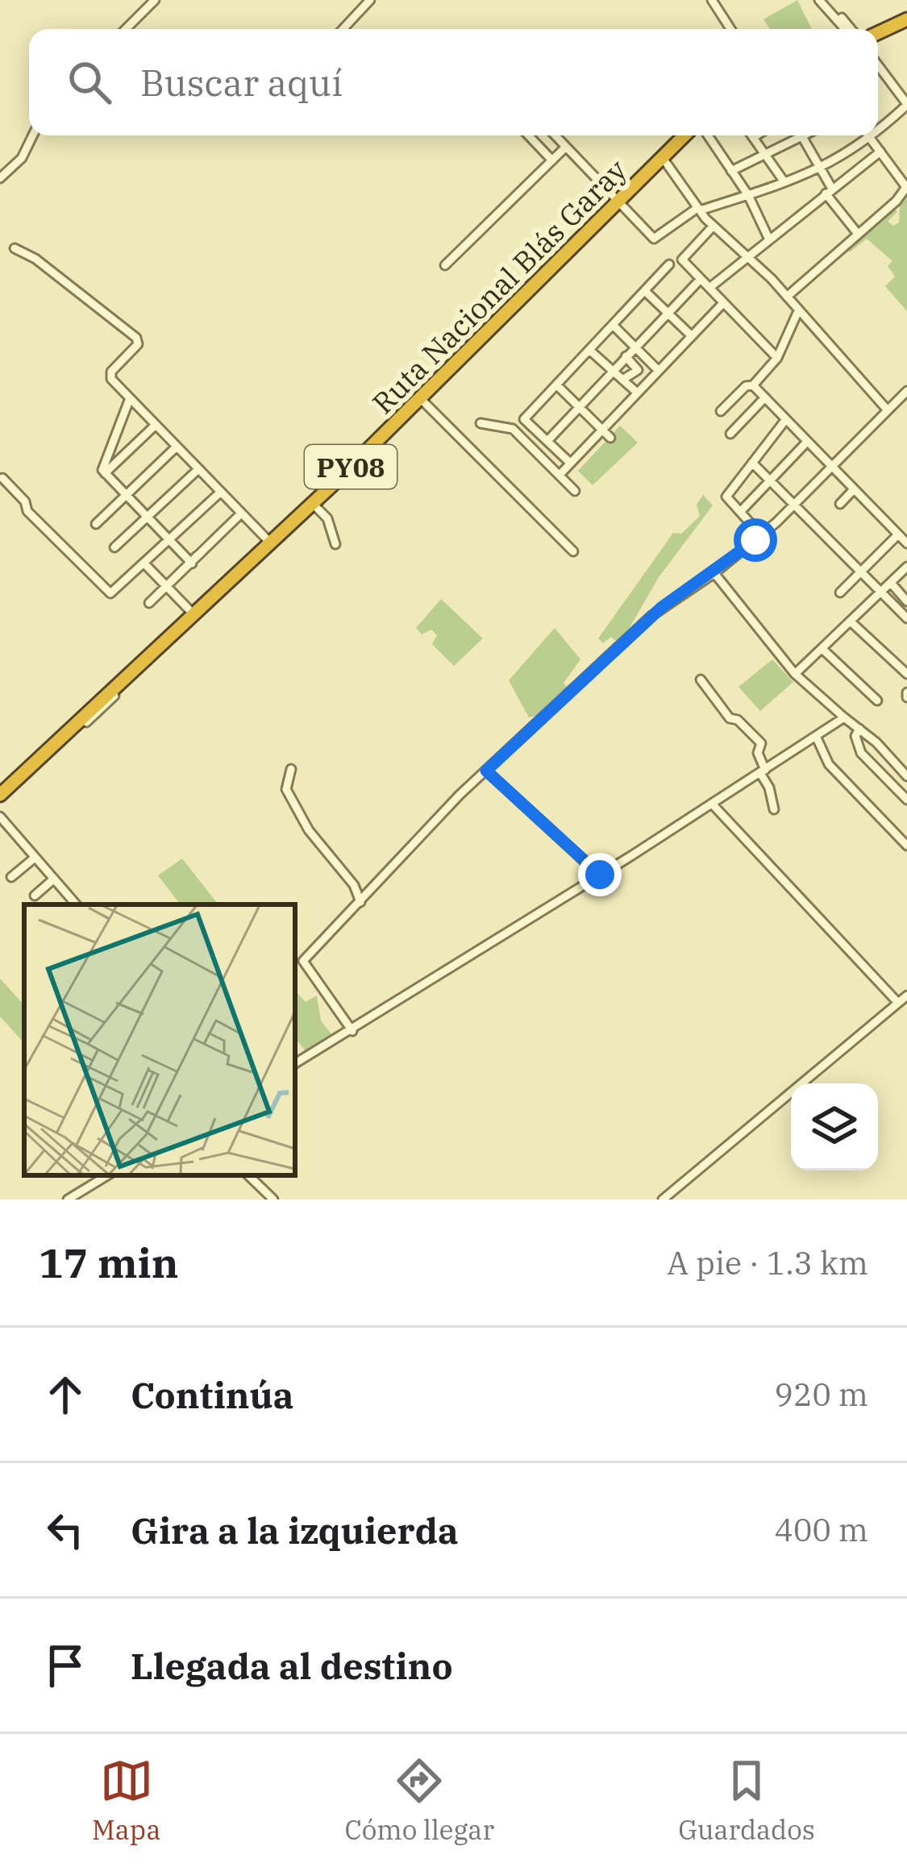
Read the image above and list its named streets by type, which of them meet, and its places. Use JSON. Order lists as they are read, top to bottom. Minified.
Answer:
{"streets":{"highway":["Ruta Nacional Blás Garay","PY08"]},"page":{"search":"Buscar aquí","heading":["17 min","A pie · 1.3 km"],"list":[["Continúa","920 m"],["Gira a la izquierda","400 m"],"Llegada al destino"],"nav":["Mapa","Cómo llegar","Guardados"]}}
